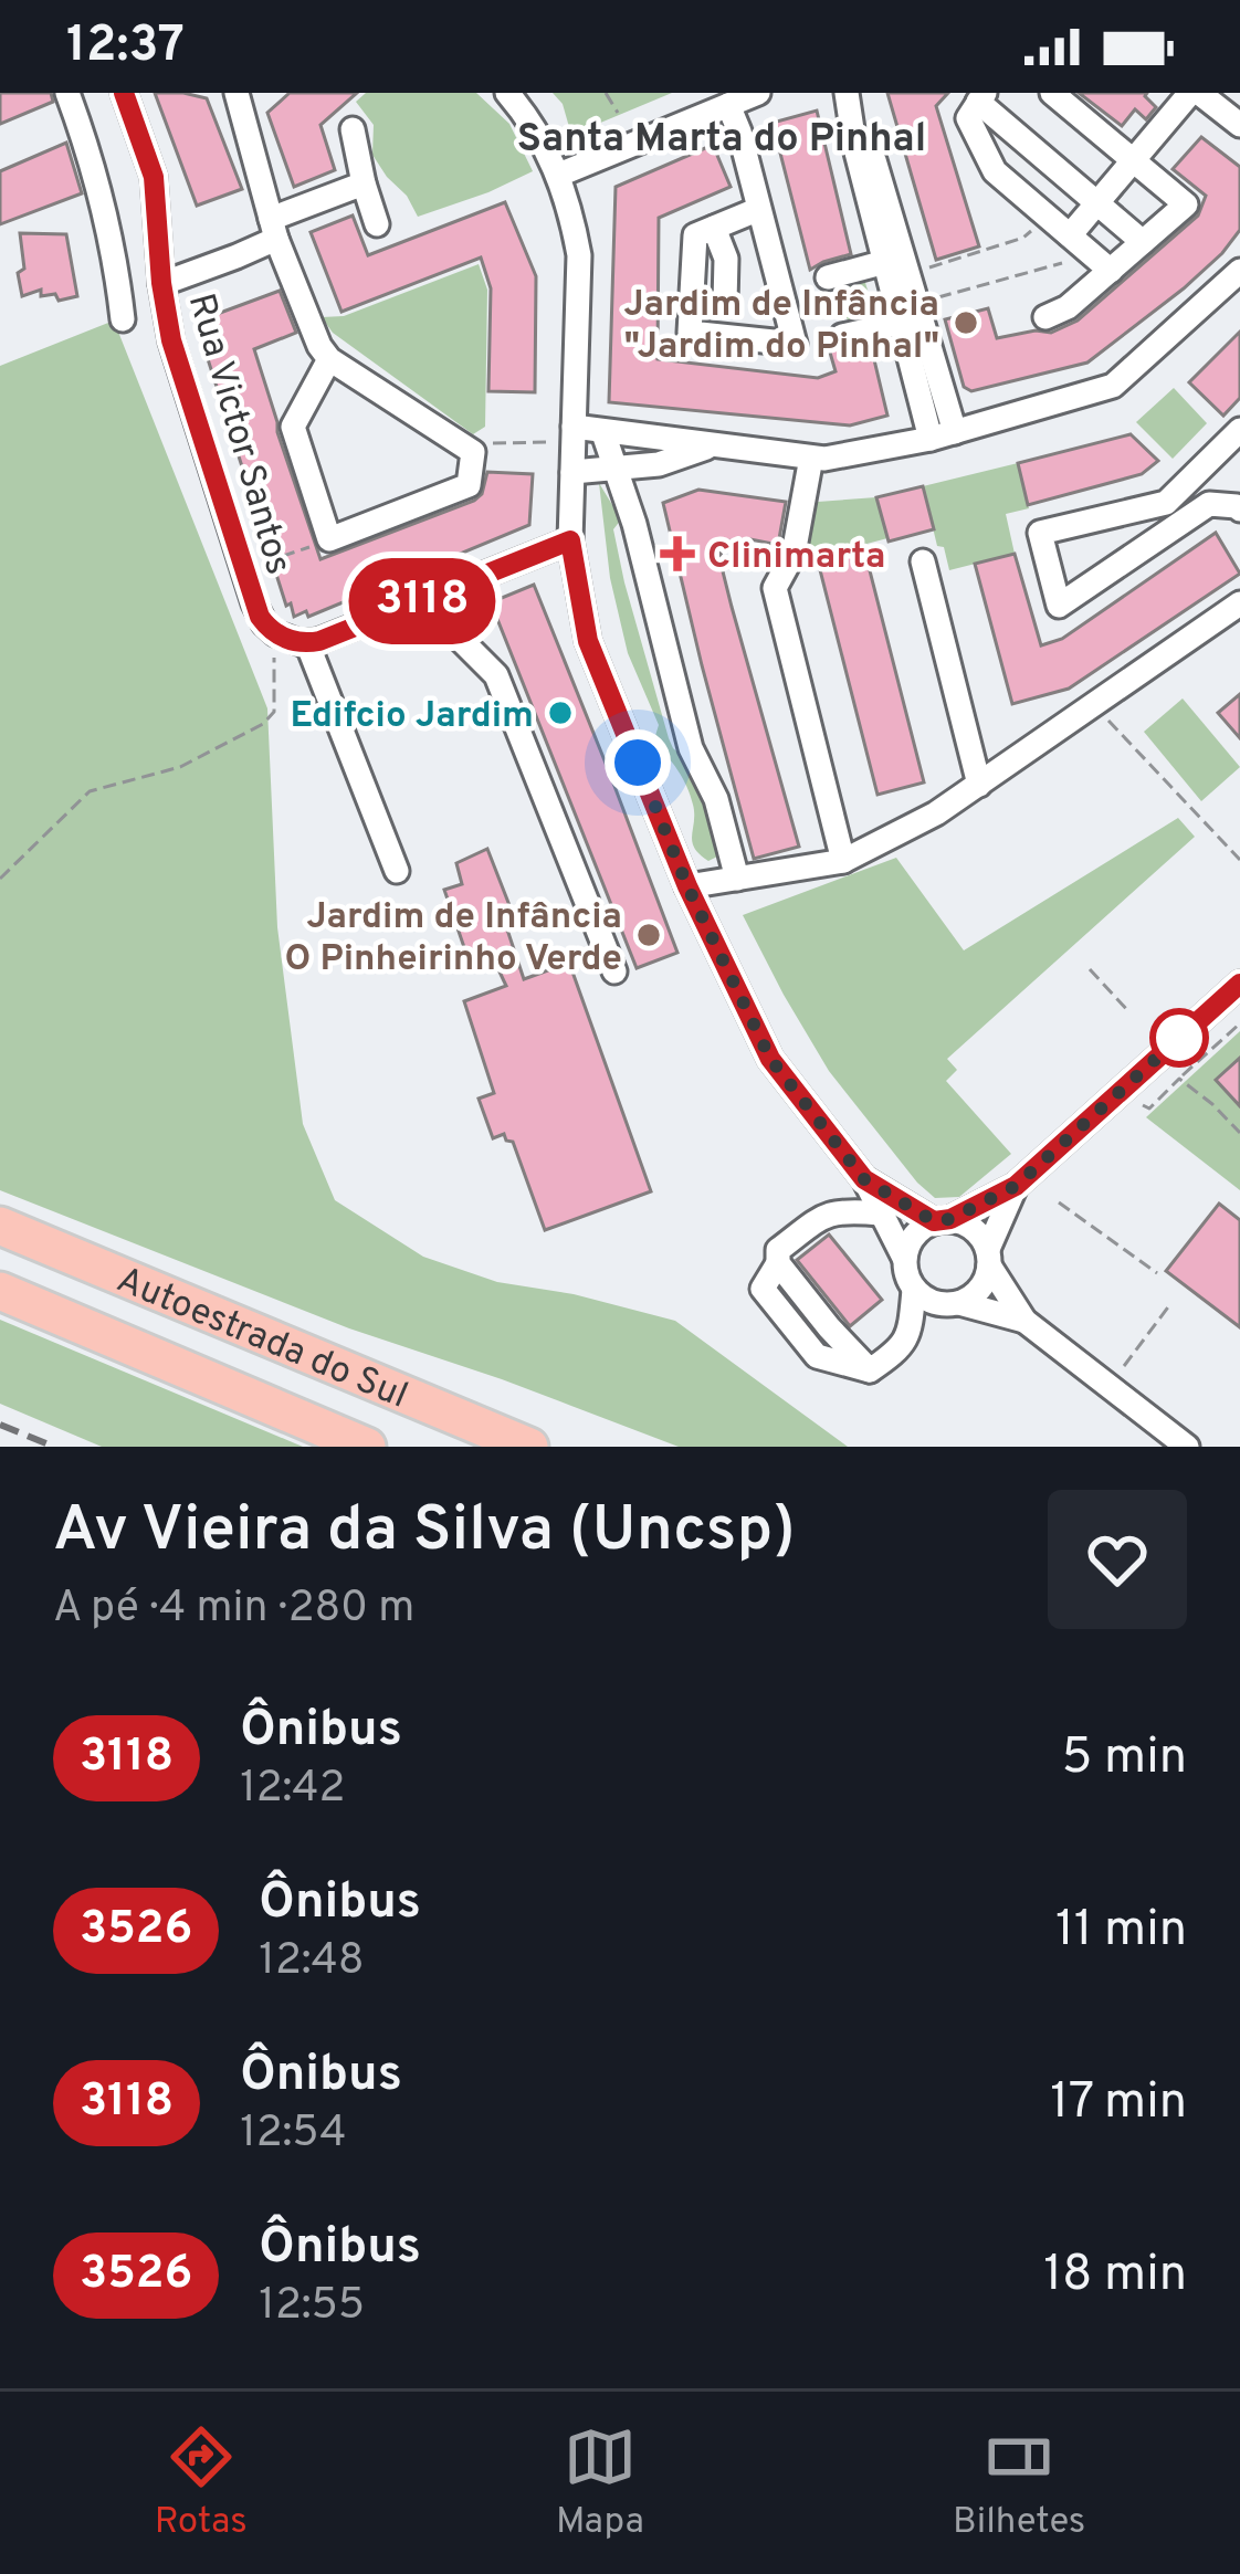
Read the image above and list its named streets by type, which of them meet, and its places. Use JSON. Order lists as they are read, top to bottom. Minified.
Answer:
{"streets":{"highway":["Autoestrada do Sul"],"street":["Rua Victor Santos"]},"districts":["Santa Marta do Pinhal"],"places":{"other":["Jardim de Infância \"Jardim do Pinhal\"","Edifcio Jardim","Jardim de Infância O Pinheirinho Verde"],"health":["Clinimarta"]},"lines":["bus line 3118"],"page":{"status":"12:37","on_map":"3118","heading":["Av Vieira da Silva (Uncsp)","A pé · 4 min · 280 m"],"list":[{"mark":"3118","name":"Ônibus","note":"12:42","value":"5 min"},{"mark":"3526","name":"Ônibus","note":"12:48","value":"11 min"},{"mark":"3118","name":"Ônibus","note":"12:54","value":"17 min"},{"mark":"3526","name":"Ônibus","note":"12:55","value":"18 min"}],"tabs":["Rotas","Mapa","Bilhetes"]}}
